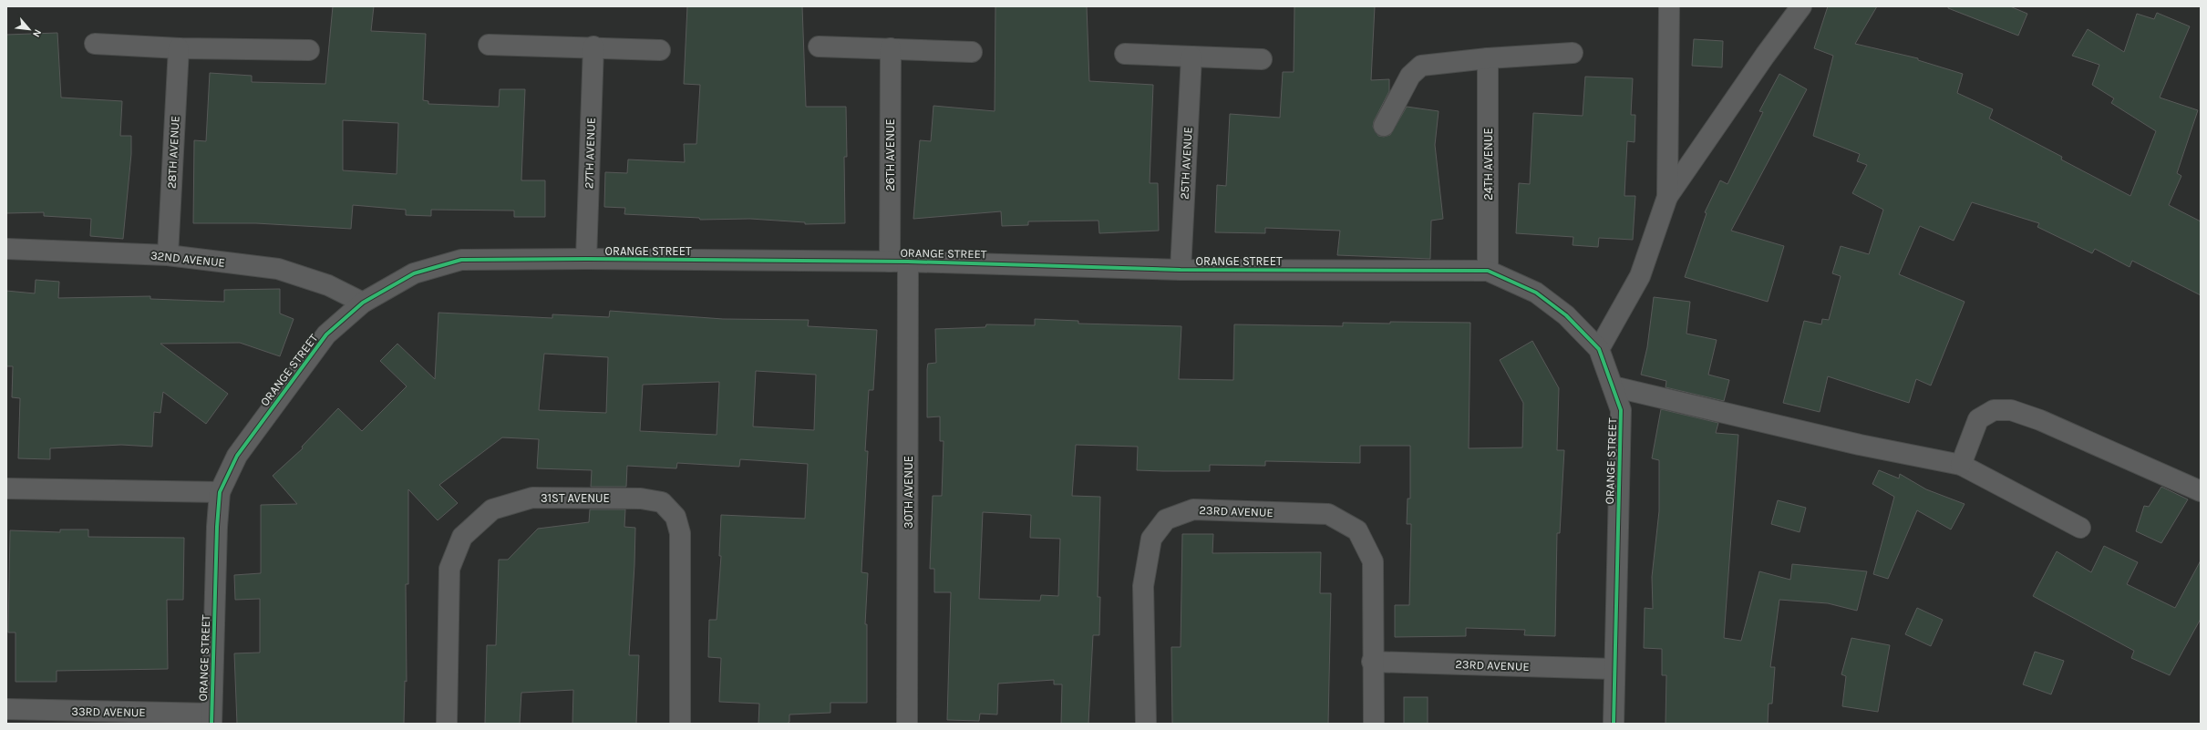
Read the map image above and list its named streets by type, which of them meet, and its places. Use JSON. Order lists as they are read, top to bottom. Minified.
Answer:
{"streets":{"street":["28TH AVENUE","27TH AVENUE","26TH AVENUE","25TH AVENUE","24TH AVENUE","ORANGE STREET","32ND AVENUE","30TH AVENUE","31ST AVENUE","23RD AVENUE","33RD AVENUE"]},"crossings":[["28TH AVENUE","32ND AVENUE"],["27TH AVENUE","ORANGE STREET"],["26TH AVENUE","ORANGE STREET"],["26TH AVENUE","30TH AVENUE"],["25TH AVENUE","ORANGE STREET"],["24TH AVENUE","ORANGE STREET"],["ORANGE STREET","32ND AVENUE"],["ORANGE STREET","30TH AVENUE"],["ORANGE STREET","23RD AVENUE"],["ORANGE STREET","33RD AVENUE"]],"north":"bottom right"}
